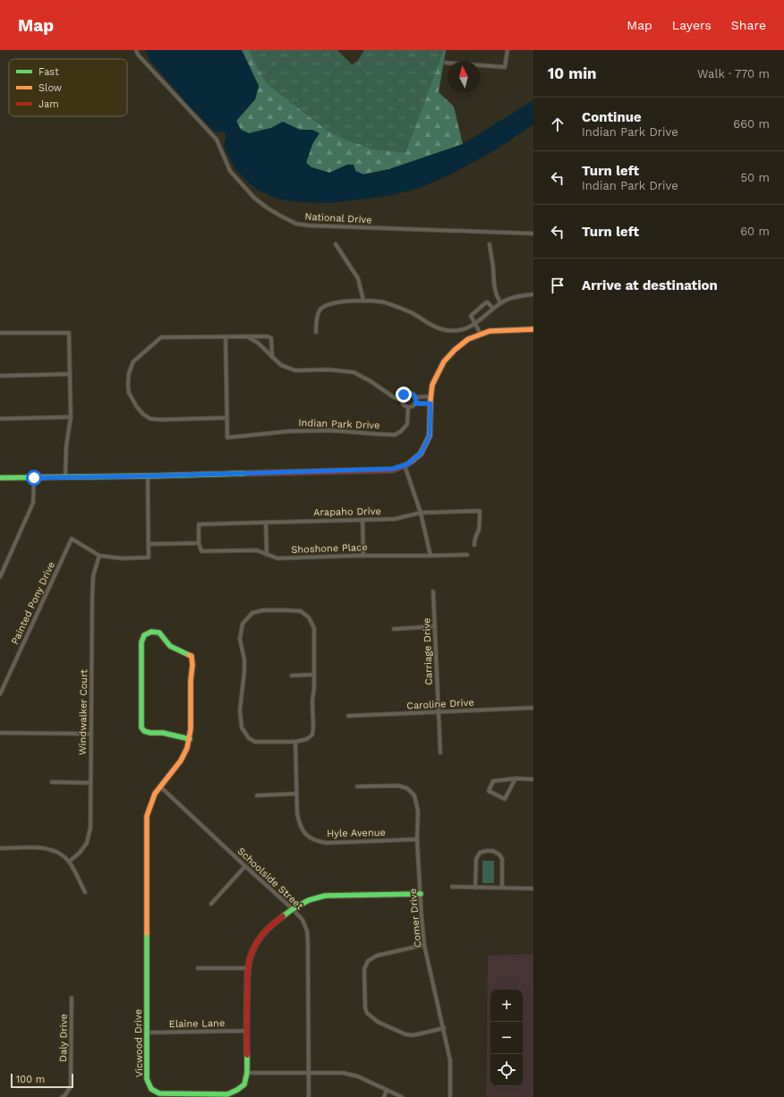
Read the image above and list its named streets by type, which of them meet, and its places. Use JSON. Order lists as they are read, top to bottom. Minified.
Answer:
{"streets":{"street":["National Drive","Indian Park Drive","Arapaho Drive","Shoshone Place","Painted Pony Drive","Carriage Drive","Caroline Drive","Windwalker Court","Hyle Avenue","Schoolside Street","Comer Drive","Elaine Lane","Daly Drive","Vicwood Drive"]},"crossings":[["Arapaho Drive","Shoshone Place"],["Painted Pony Drive","Windwalker Court"],["Carriage Drive","Caroline Drive"],["Hyle Avenue","Comer Drive"],["Schoolside Street","Vicwood Drive"],["Comer Drive","Vicwood Drive"],["Elaine Lane","Vicwood Drive"]],"legend":["Fast","Slow","Jam"],"scale_bar":"100 m","north":"top","page":{"header":"Map","nav":["Map","Layers","Share"],"heading":["10 min","Walk · 770 m"],"list":[["Continue","Indian Park Drive","660 m"],["Turn left","Indian Park Drive","50 m"],["Turn left","60 m"],"Arrive at destination"],"map_buttons":["+","−"],"scale":"100 m"}}
